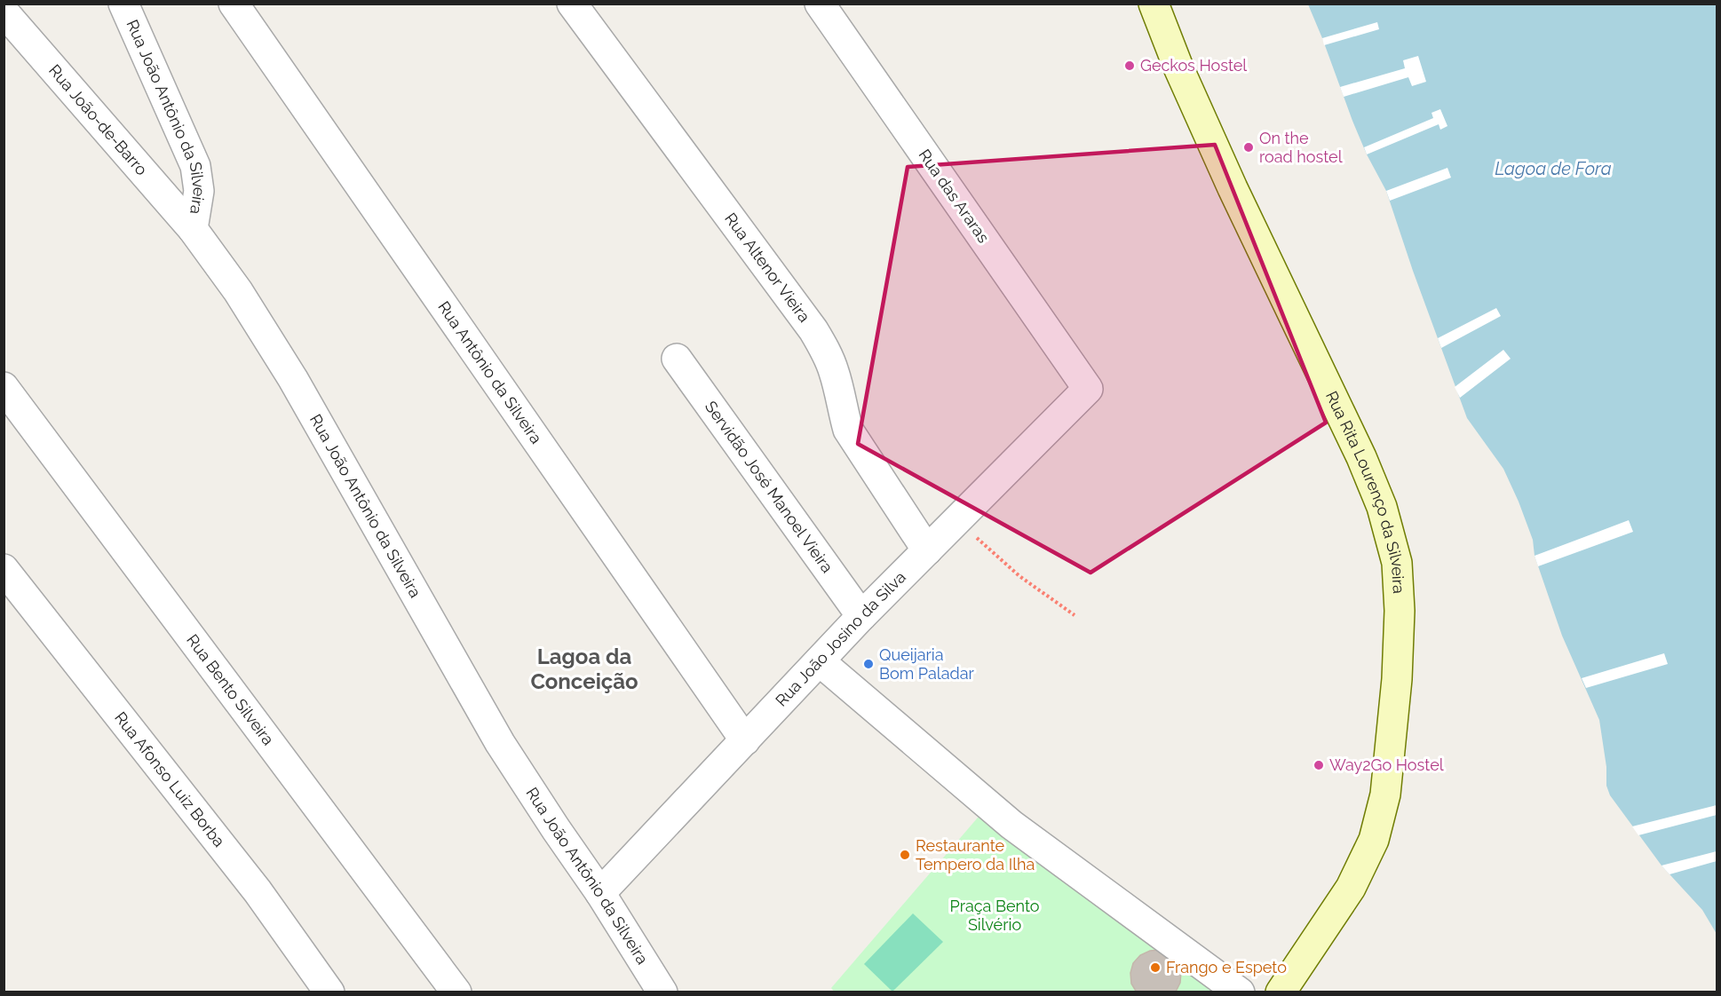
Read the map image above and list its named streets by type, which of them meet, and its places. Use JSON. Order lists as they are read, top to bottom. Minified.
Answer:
{"streets":{"street":["Rua João Antônio da Silveira","Rua João-de-Barro","Rua das Araras","Rua Altenor Vieira","Rua Antônio da Silveira","Servidão José Manoel Vieira","Rua Rita Lourenço da Silveira","Rua João Josino da Silva","Rua Bento Silveira","Rua Afonso Luiz Borba"]},"crossings":[["Rua João Antônio da Silveira","Rua João-de-Barro"],["Rua João Antônio da Silveira","Rua João Josino da Silva"],["Rua das Araras","Rua João Josino da Silva"],["Rua Altenor Vieira","Rua João Josino da Silva"],["Rua Antônio da Silveira","Rua João Josino da Silva"],["Servidão José Manoel Vieira","Rua João Josino da Silva"]],"districts":["Lagoa da Conceição"],"water":["Lagoa de Fora"],"parks":["Praça Bento Silvério"],"places":["Geckos Hostel","On the road hostel","Queijaria Bom Paladar","Way2Go Hostel","Restaurante Tempero da Ilha","Frango e Espeto"]}
